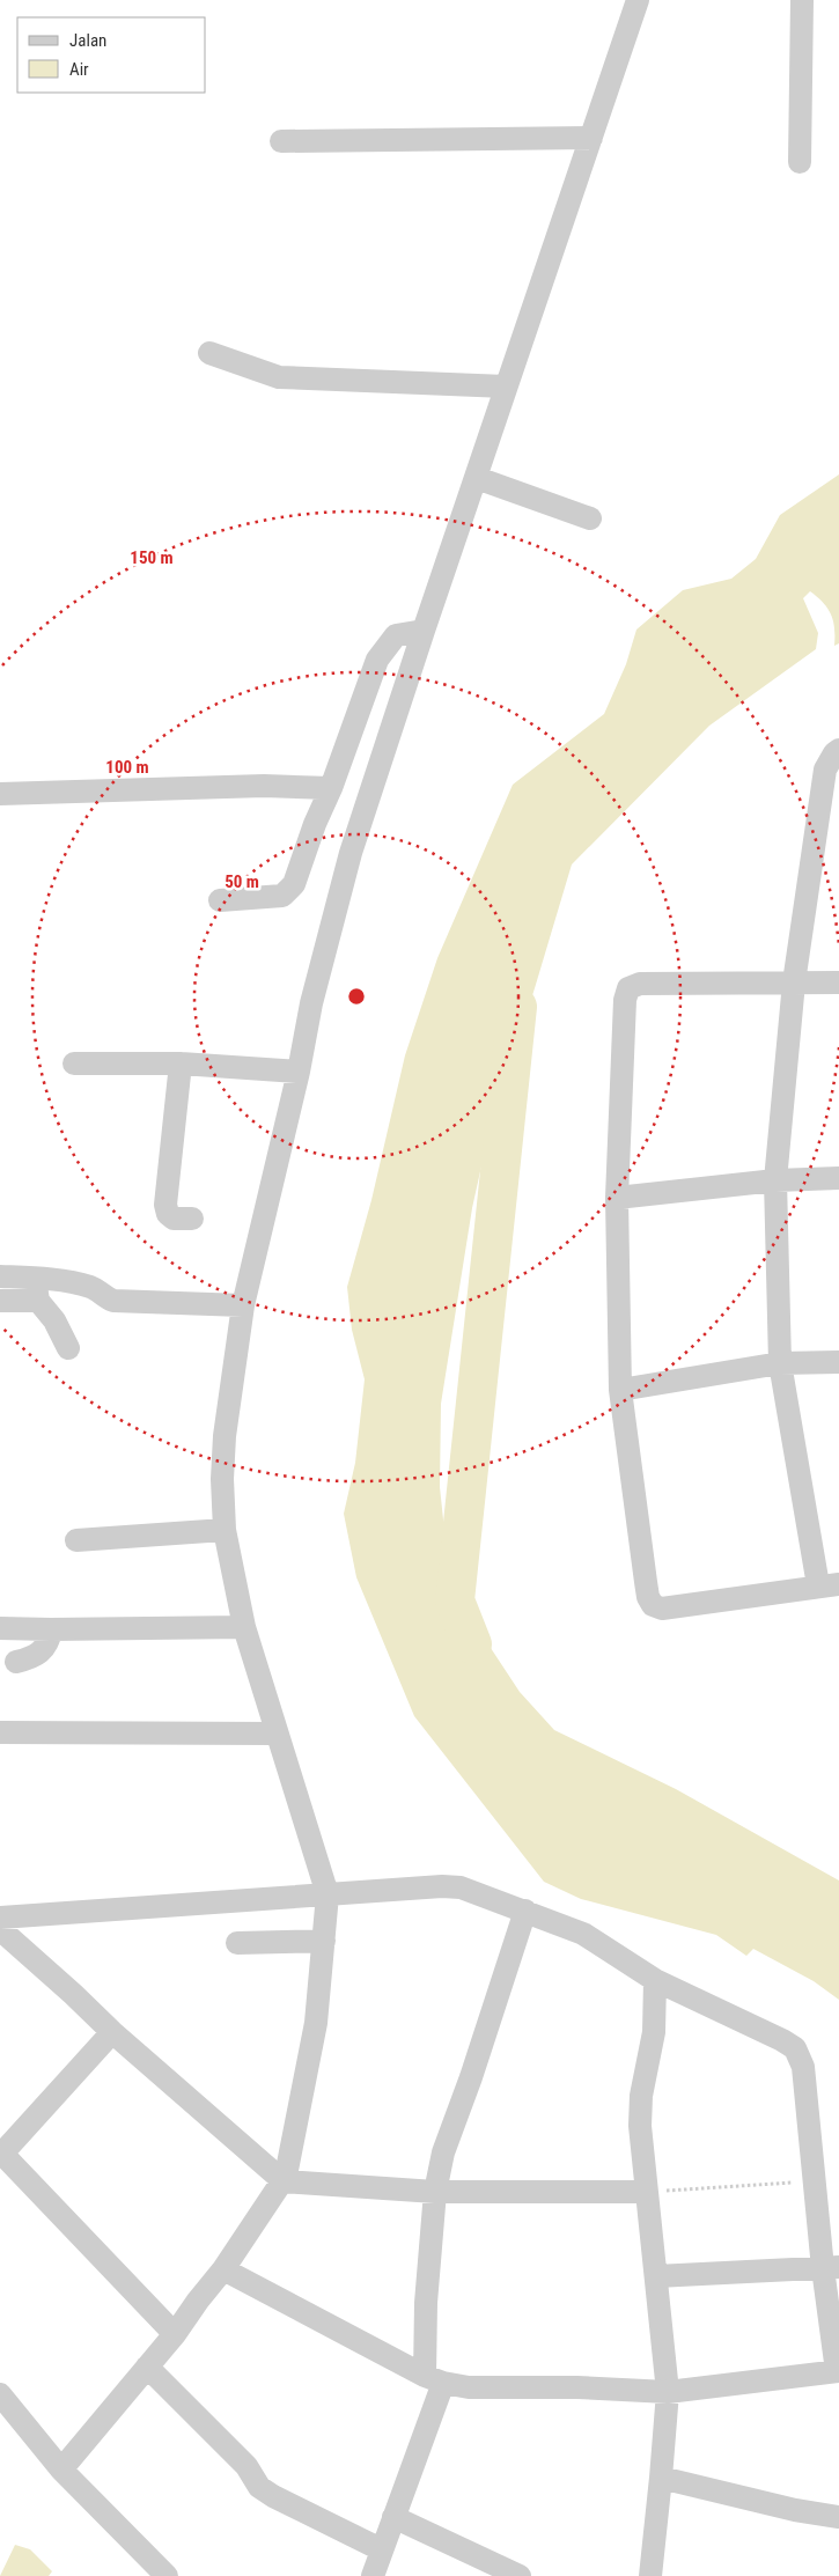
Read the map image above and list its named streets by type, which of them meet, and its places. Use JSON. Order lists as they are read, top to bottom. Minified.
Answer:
{"legend":["Jalan","Air"],"rings":["150 m","100 m","50 m"]}
